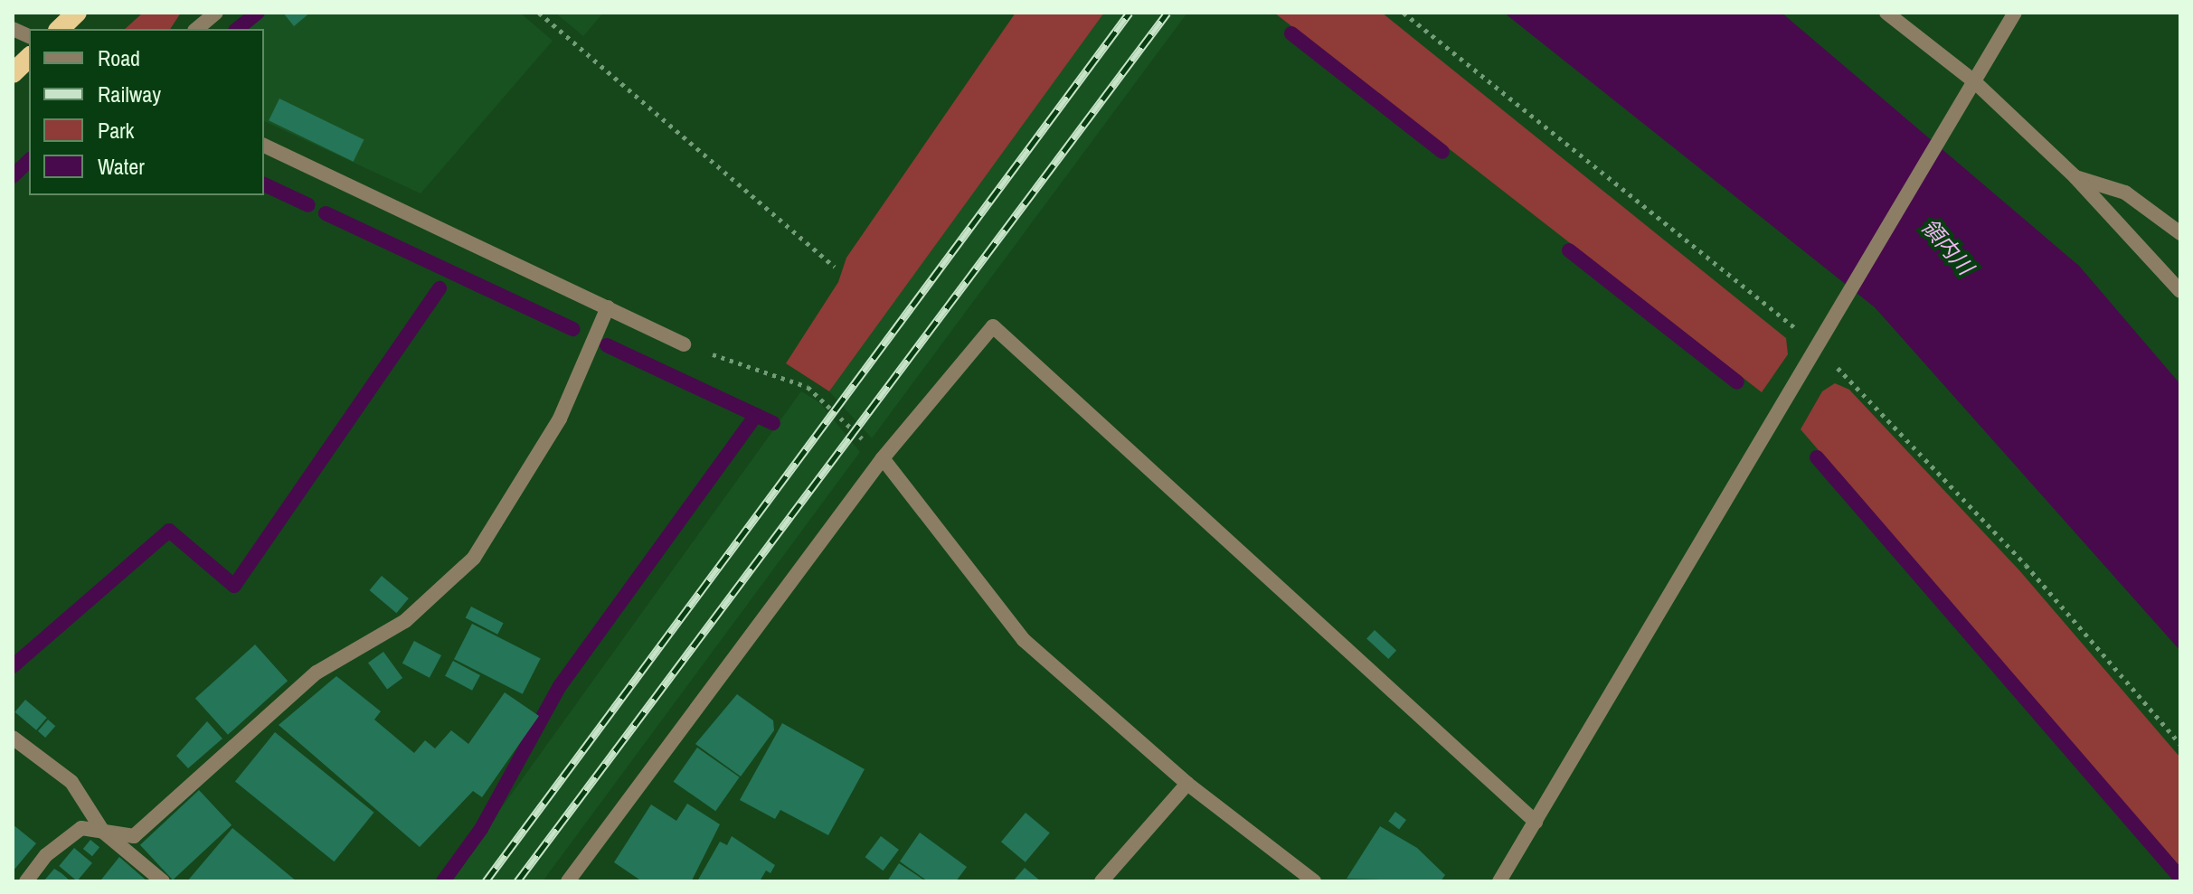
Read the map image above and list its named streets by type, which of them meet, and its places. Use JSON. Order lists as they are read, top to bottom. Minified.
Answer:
{"water":["領内川"],"legend":["Road","Railway","Park","Water"]}
